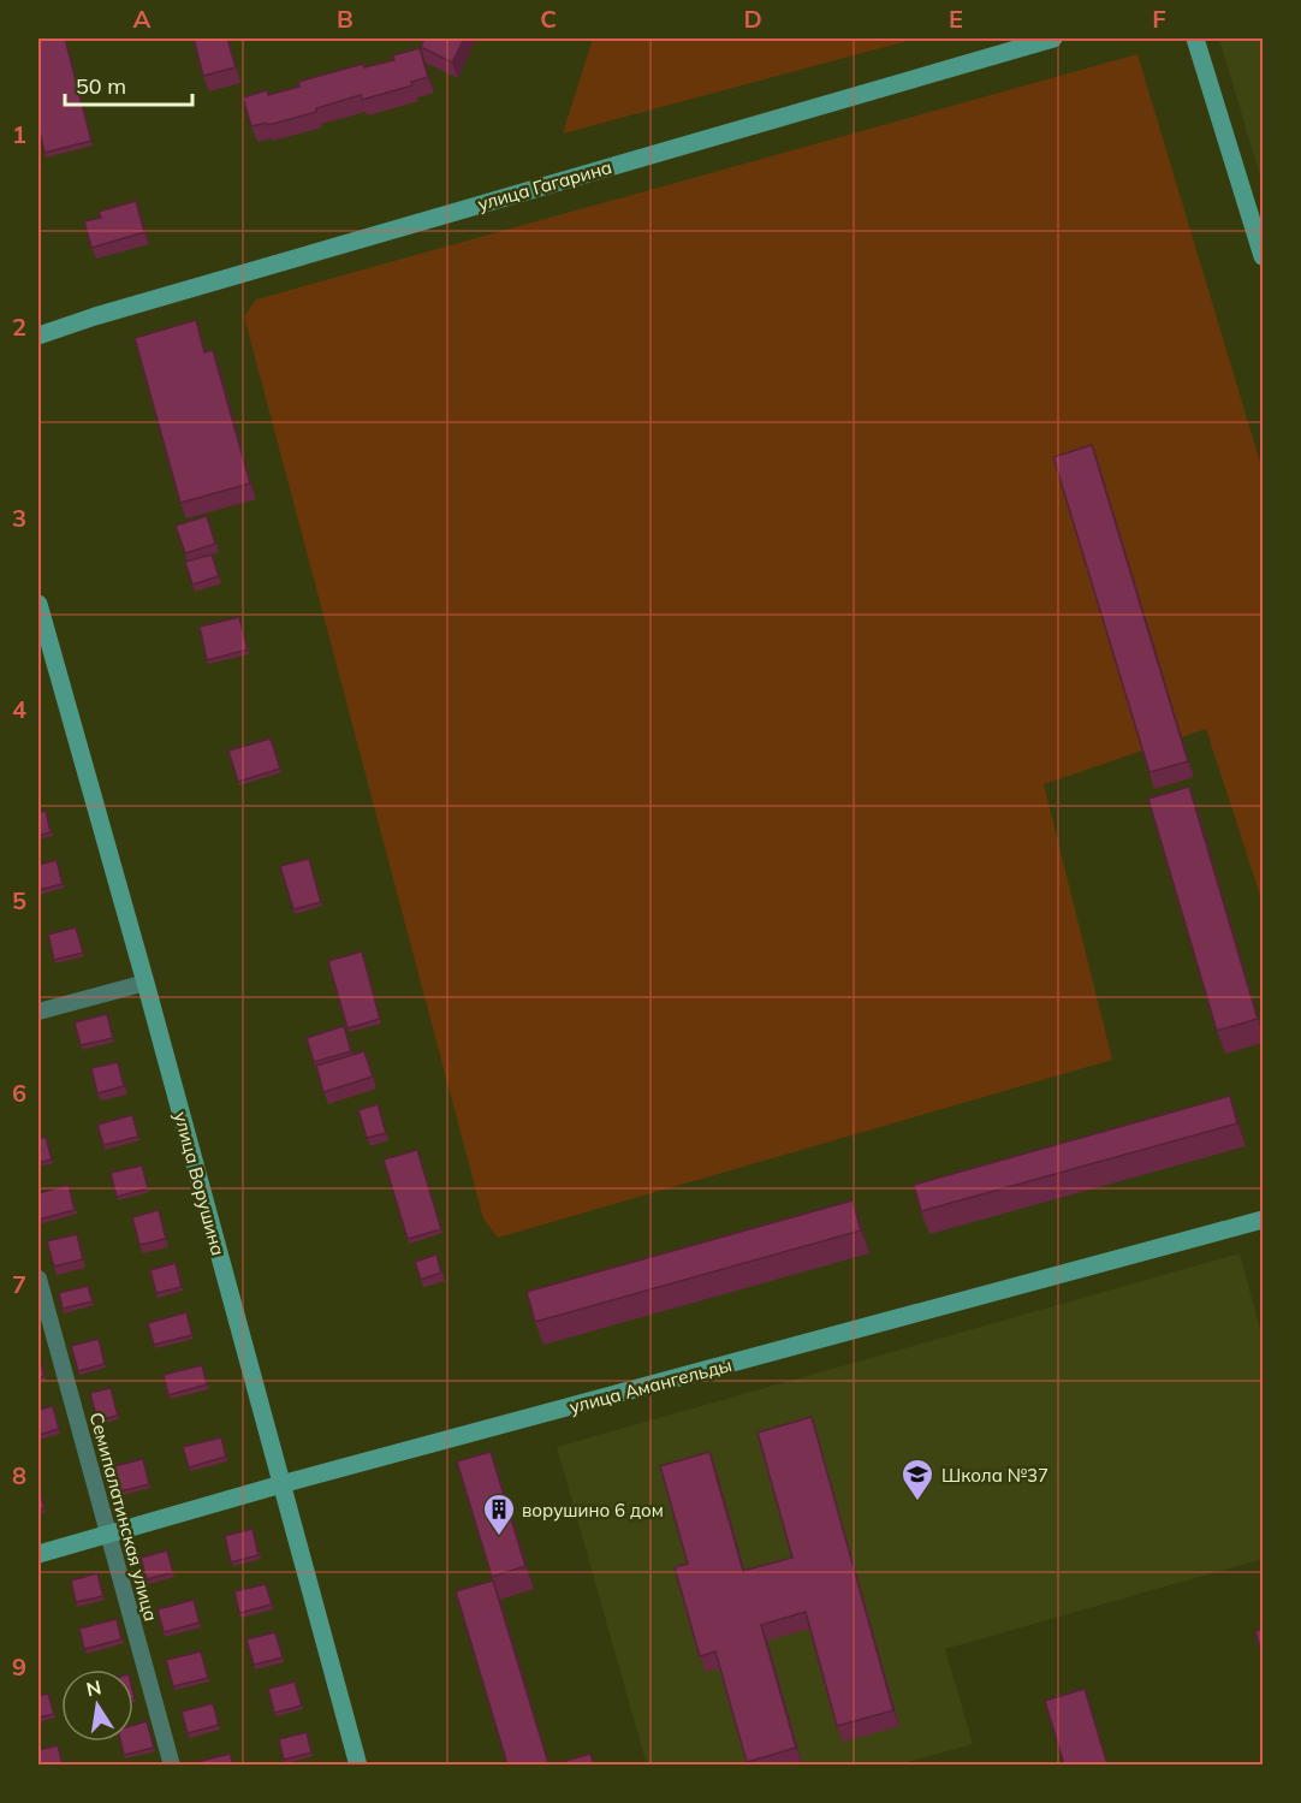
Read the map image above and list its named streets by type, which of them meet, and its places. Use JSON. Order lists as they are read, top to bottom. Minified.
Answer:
{"streets":{"street":["улица Гагарина","улица Ворушина","улица Амангельды","Семипалатинская улица"]},"crossings":[["улица Ворушина","улица Амангельды"],["улица Амангельды","Семипалатинская улица"]],"places":{"school or university":["Школа №37"],"building":["ворушино 6 дом"]},"scale_bar":"50 m","north":"top","grid":{"columns":["A","B","C","D","E","F"],"rows":["1","2","3","4","5","6","7","8","9"]}}
